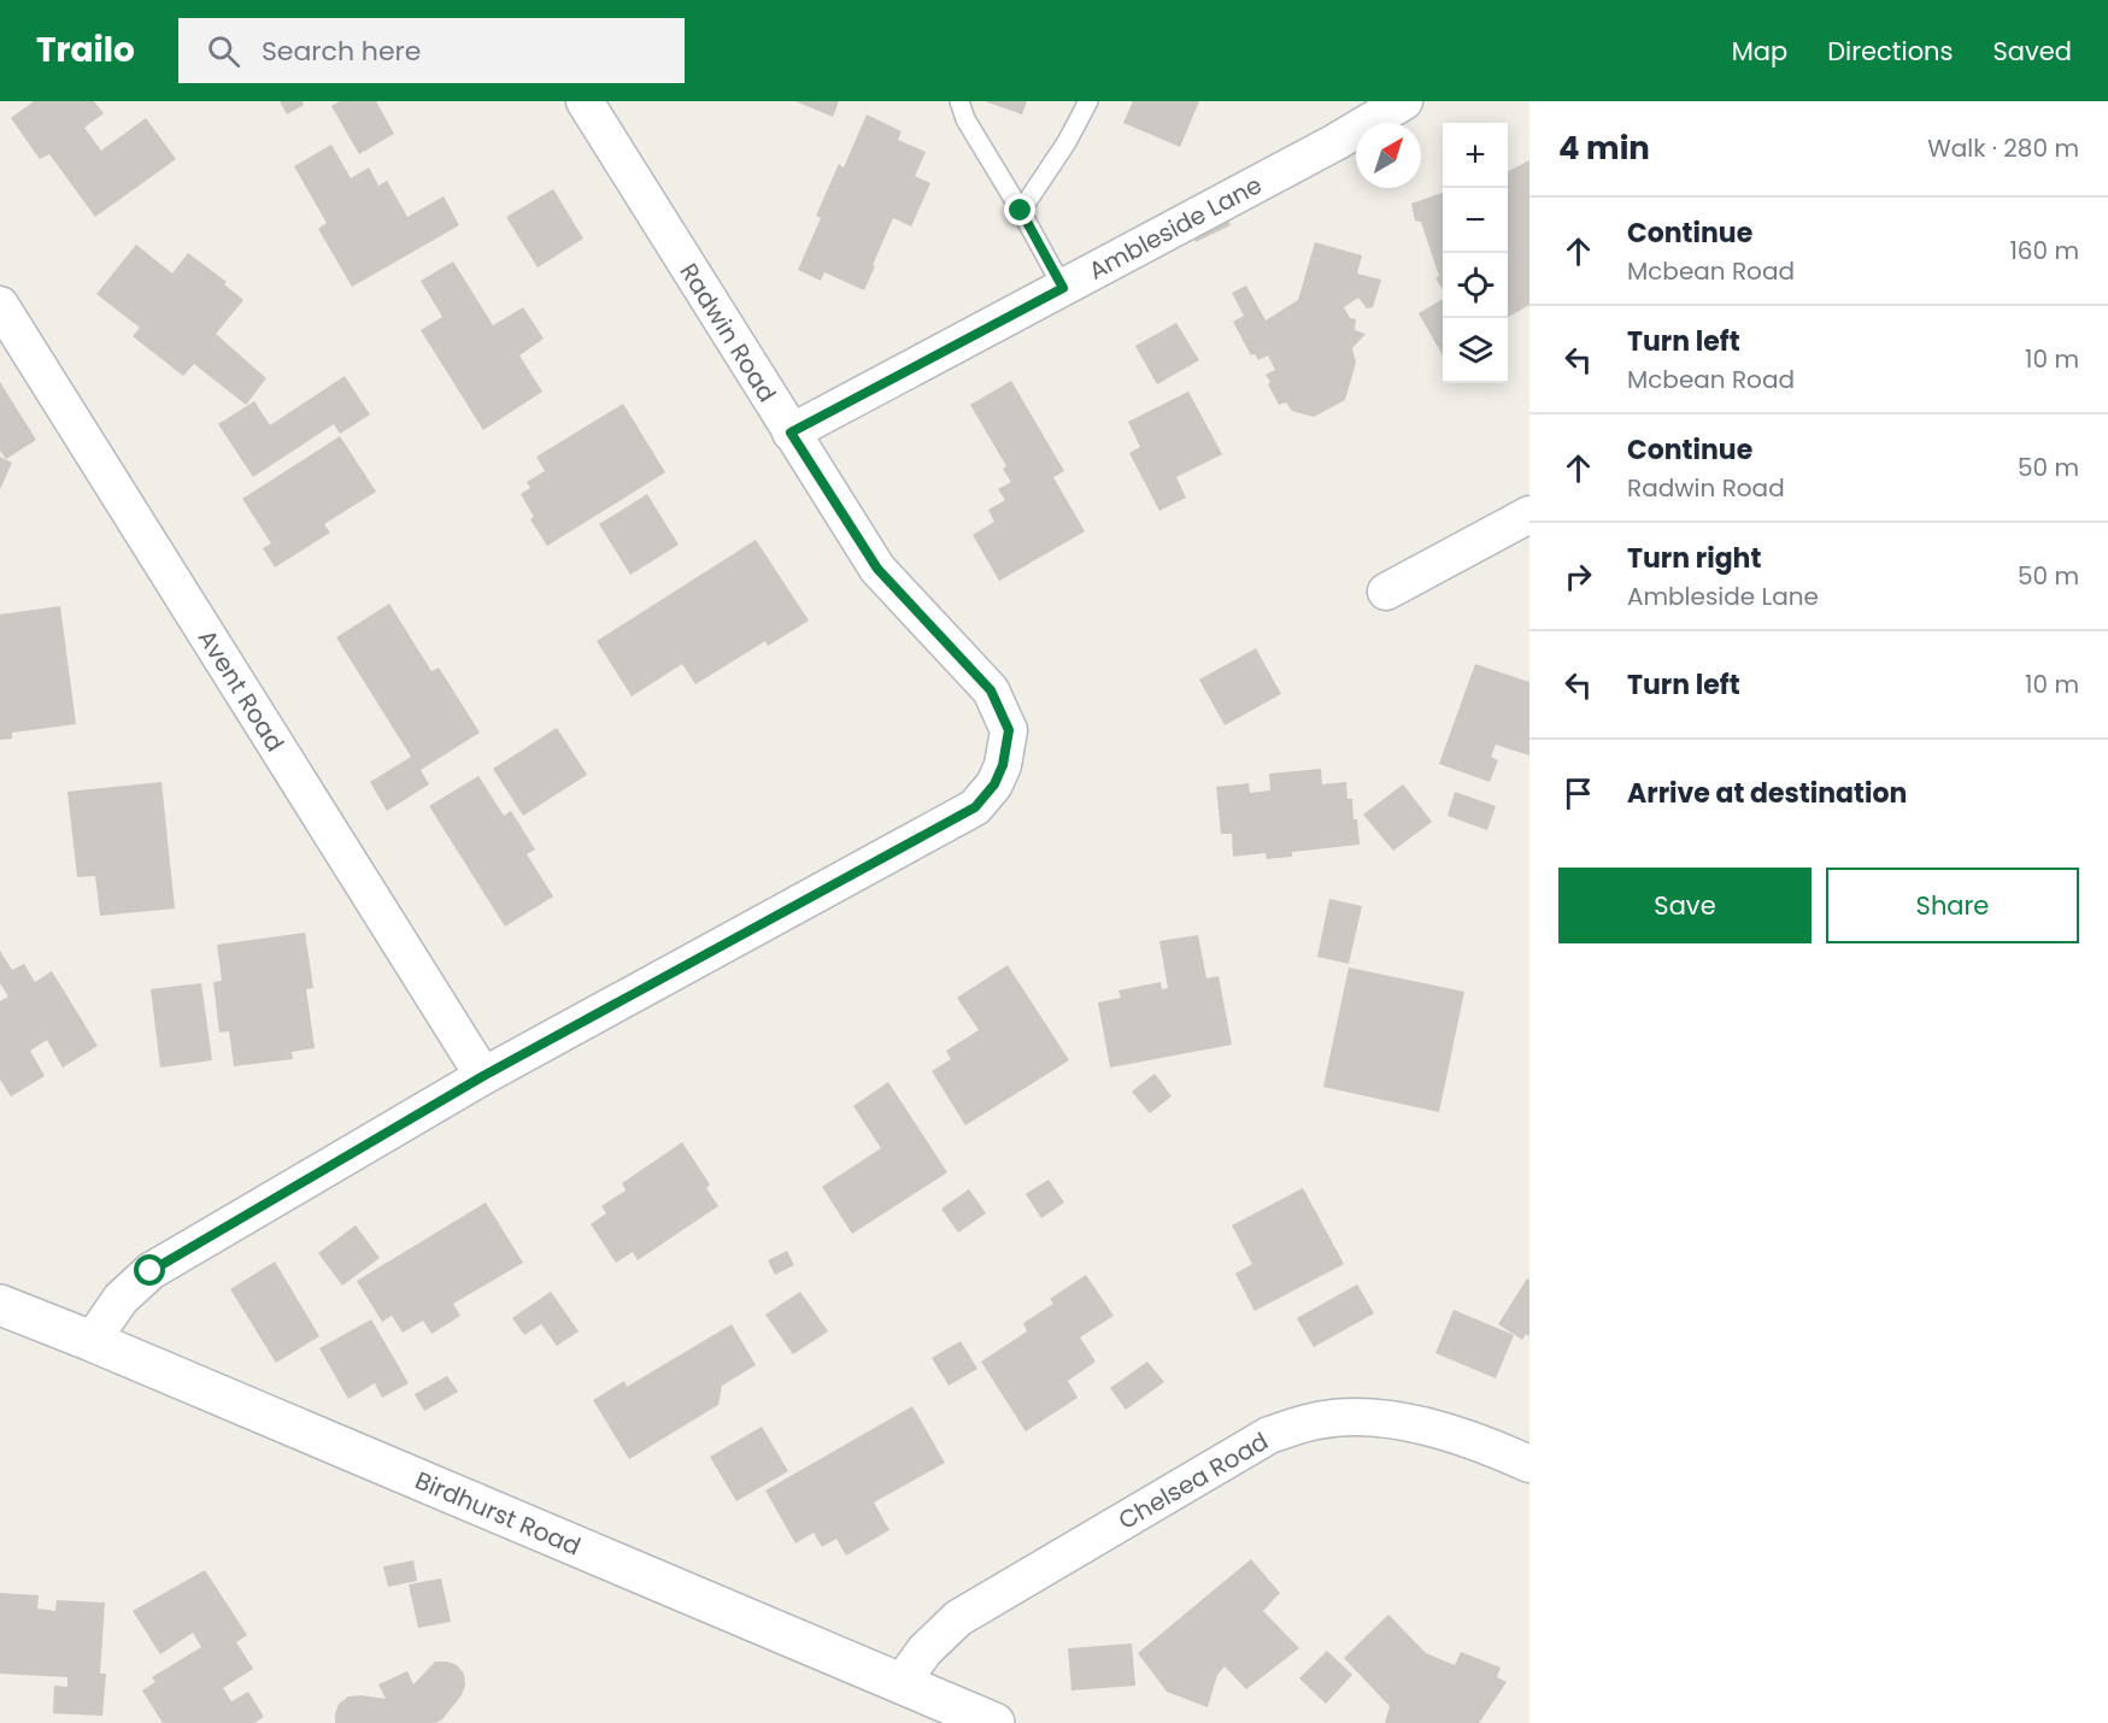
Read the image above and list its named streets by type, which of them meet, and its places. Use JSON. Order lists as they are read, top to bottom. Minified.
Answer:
{"streets":{"street":["Ambleside Lane","Radwin Road","Avent Road","Chelsea Road","Birdhurst Road"]},"crossings":[["Ambleside Lane","Radwin Road"],["Radwin Road","Avent Road"],["Radwin Road","Birdhurst Road"],["Chelsea Road","Birdhurst Road"]],"north":"top right","page":{"header":"Trailo","search":"Search here","nav":["Map","Directions","Saved"],"heading":["4 min","Walk · 280 m"],"map_buttons":["+","−"],"list":[["Continue","Mcbean Road","160 m"],["Turn left","Mcbean Road","10 m"],["Continue","Radwin Road","50 m"],["Turn right","Ambleside Lane","50 m"],["Turn left","10 m"],"Arrive at destination"],"buttons":["Save","Share"]}}
